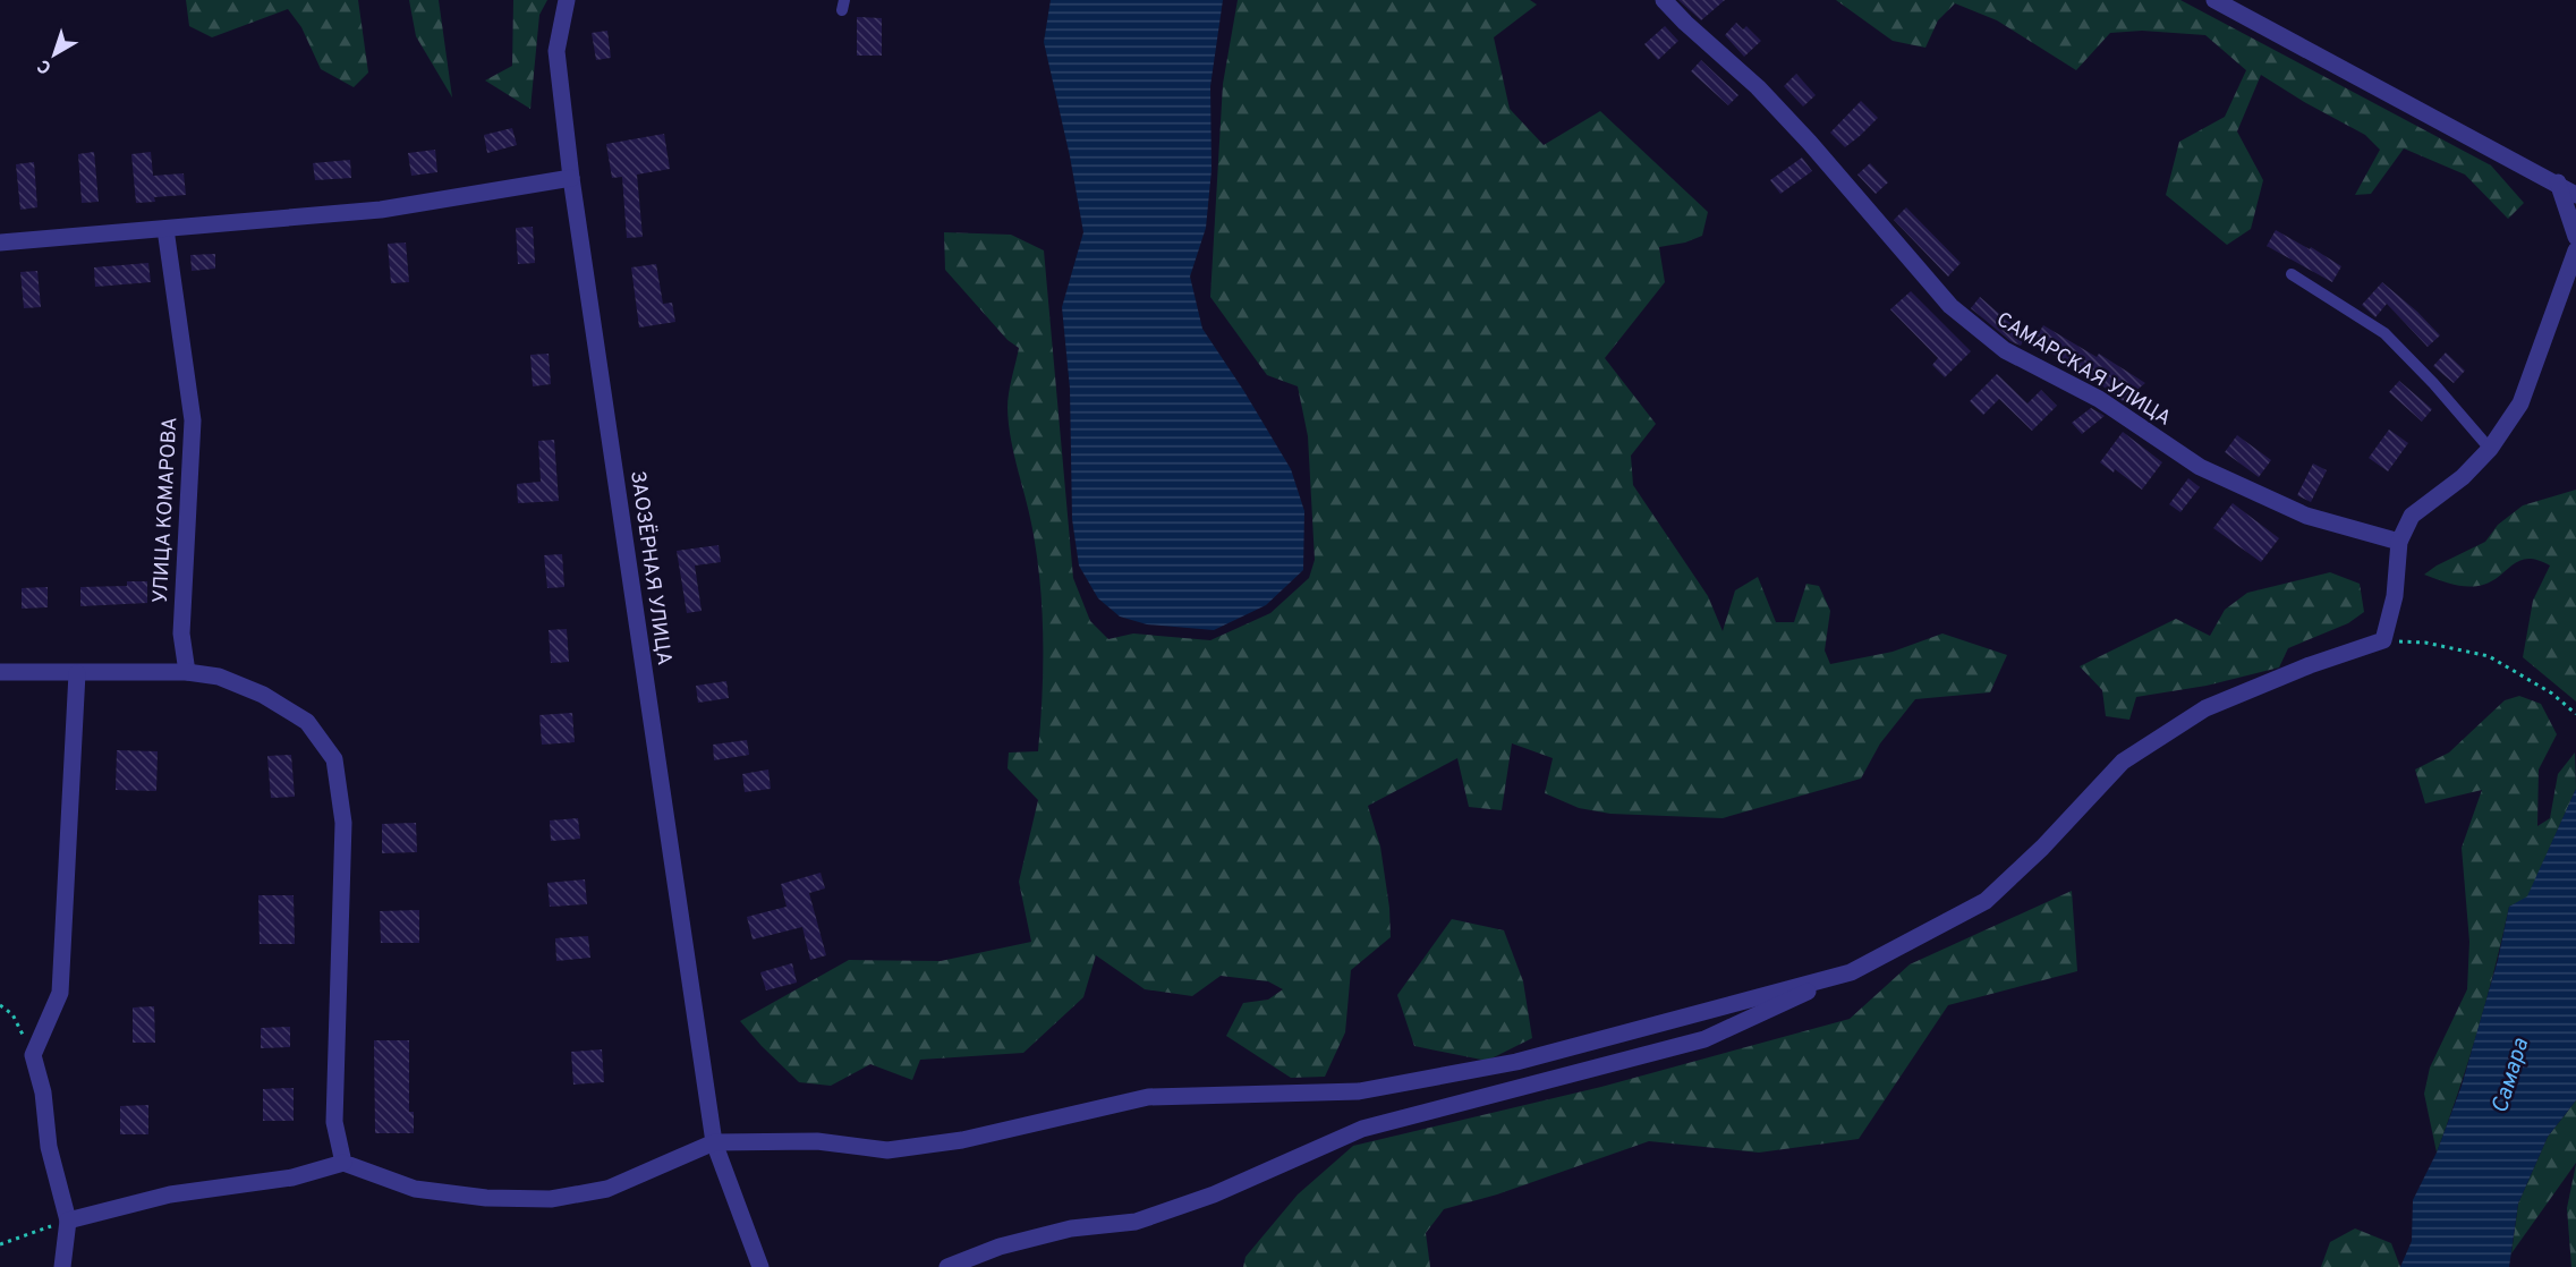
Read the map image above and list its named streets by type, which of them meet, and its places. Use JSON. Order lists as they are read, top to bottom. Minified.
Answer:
{"streets":{"street":["САМАРСКАЯ УЛИЦА","УЛИЦА КОМАРОВА","ЗАОЗЁРНАЯ УЛИЦА"]},"water":["Самара"],"north":"bottom left"}
